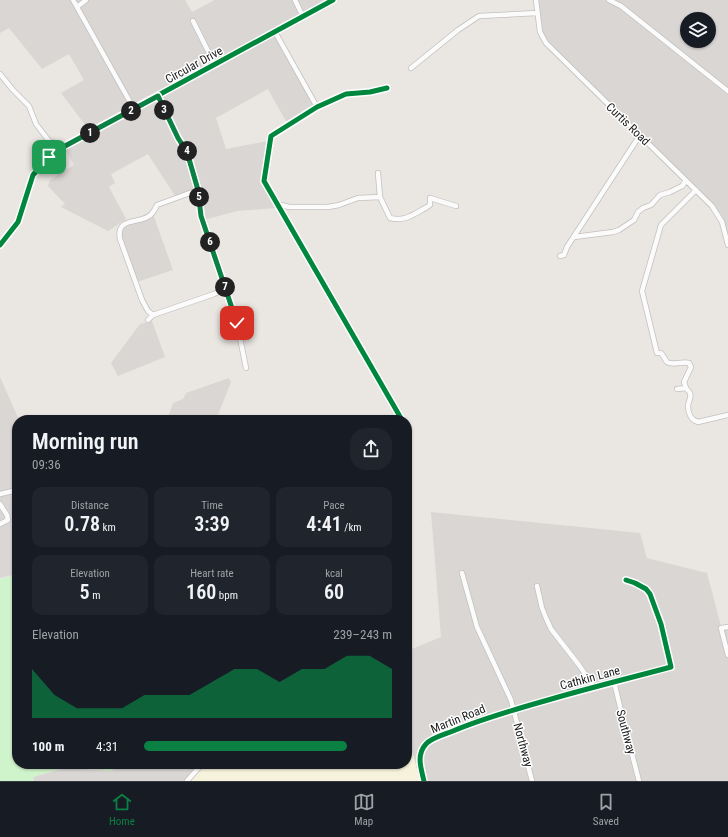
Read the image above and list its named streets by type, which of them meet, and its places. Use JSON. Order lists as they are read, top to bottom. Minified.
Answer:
{"streets":{"street":["Circular Drive","Curtis Road","Cathkin Lane","Martin Road","Southway","Northway"]},"crossings":[["Cathkin Lane","Martin Road"],["Cathkin Lane","Southway"],["Cathkin Lane","Northway"],["Martin Road","Northway"]],"page":{"pins":["3","2","1","4","5","6","7"],"heading":["Morning run","09:36"],"stats":[["Distance","0.78 km"],["Time","3:39"],["Pace","4:41 /km"],["Elevation","5 m"],["Heart rate","160 bpm"],["kcal","60"]],"chart":["Elevation","239–243 m"],"list":[{"name":"100 m","note":"4:31"}],"tabs":["Home","Map","Saved"]}}
